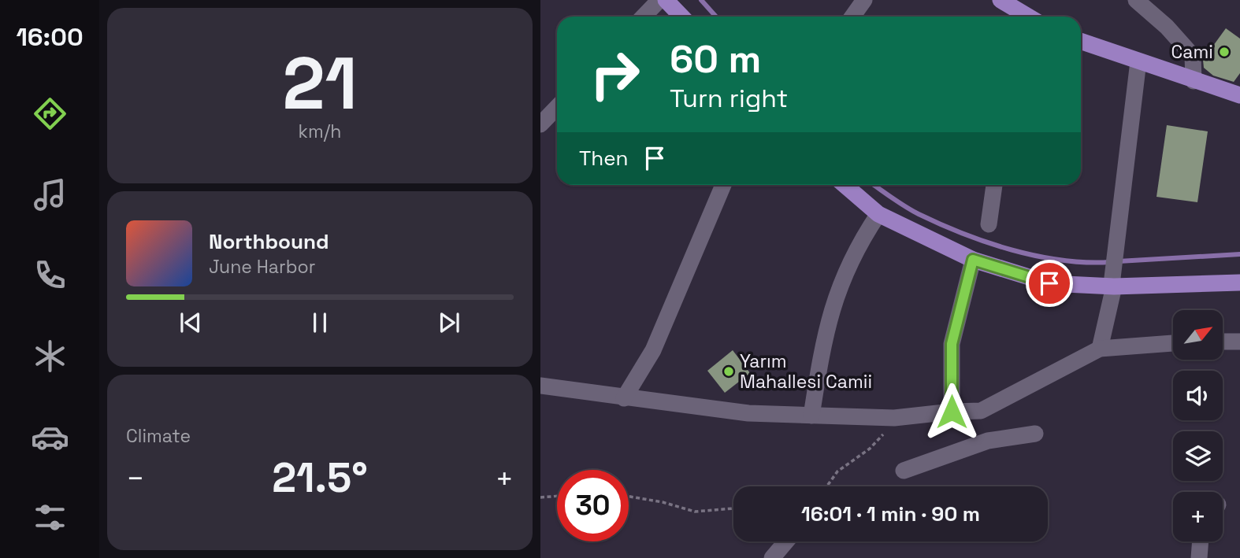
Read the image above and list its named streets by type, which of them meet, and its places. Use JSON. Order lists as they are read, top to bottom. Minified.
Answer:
{"places":["Cami","Yarım Mahallesi Camii"],"north":"top right","page":{"tabs":"16:00","tile":[["21","km/h"],"Climate"],"turn":["60 m","Turn right"],"then":"Then","song":["Northbound","June Harbor"],"map_buttons":"+","heat":["−","21.5°","+"],"limit":"30","trip":"16:01 · 1 min · 90 m"}}
